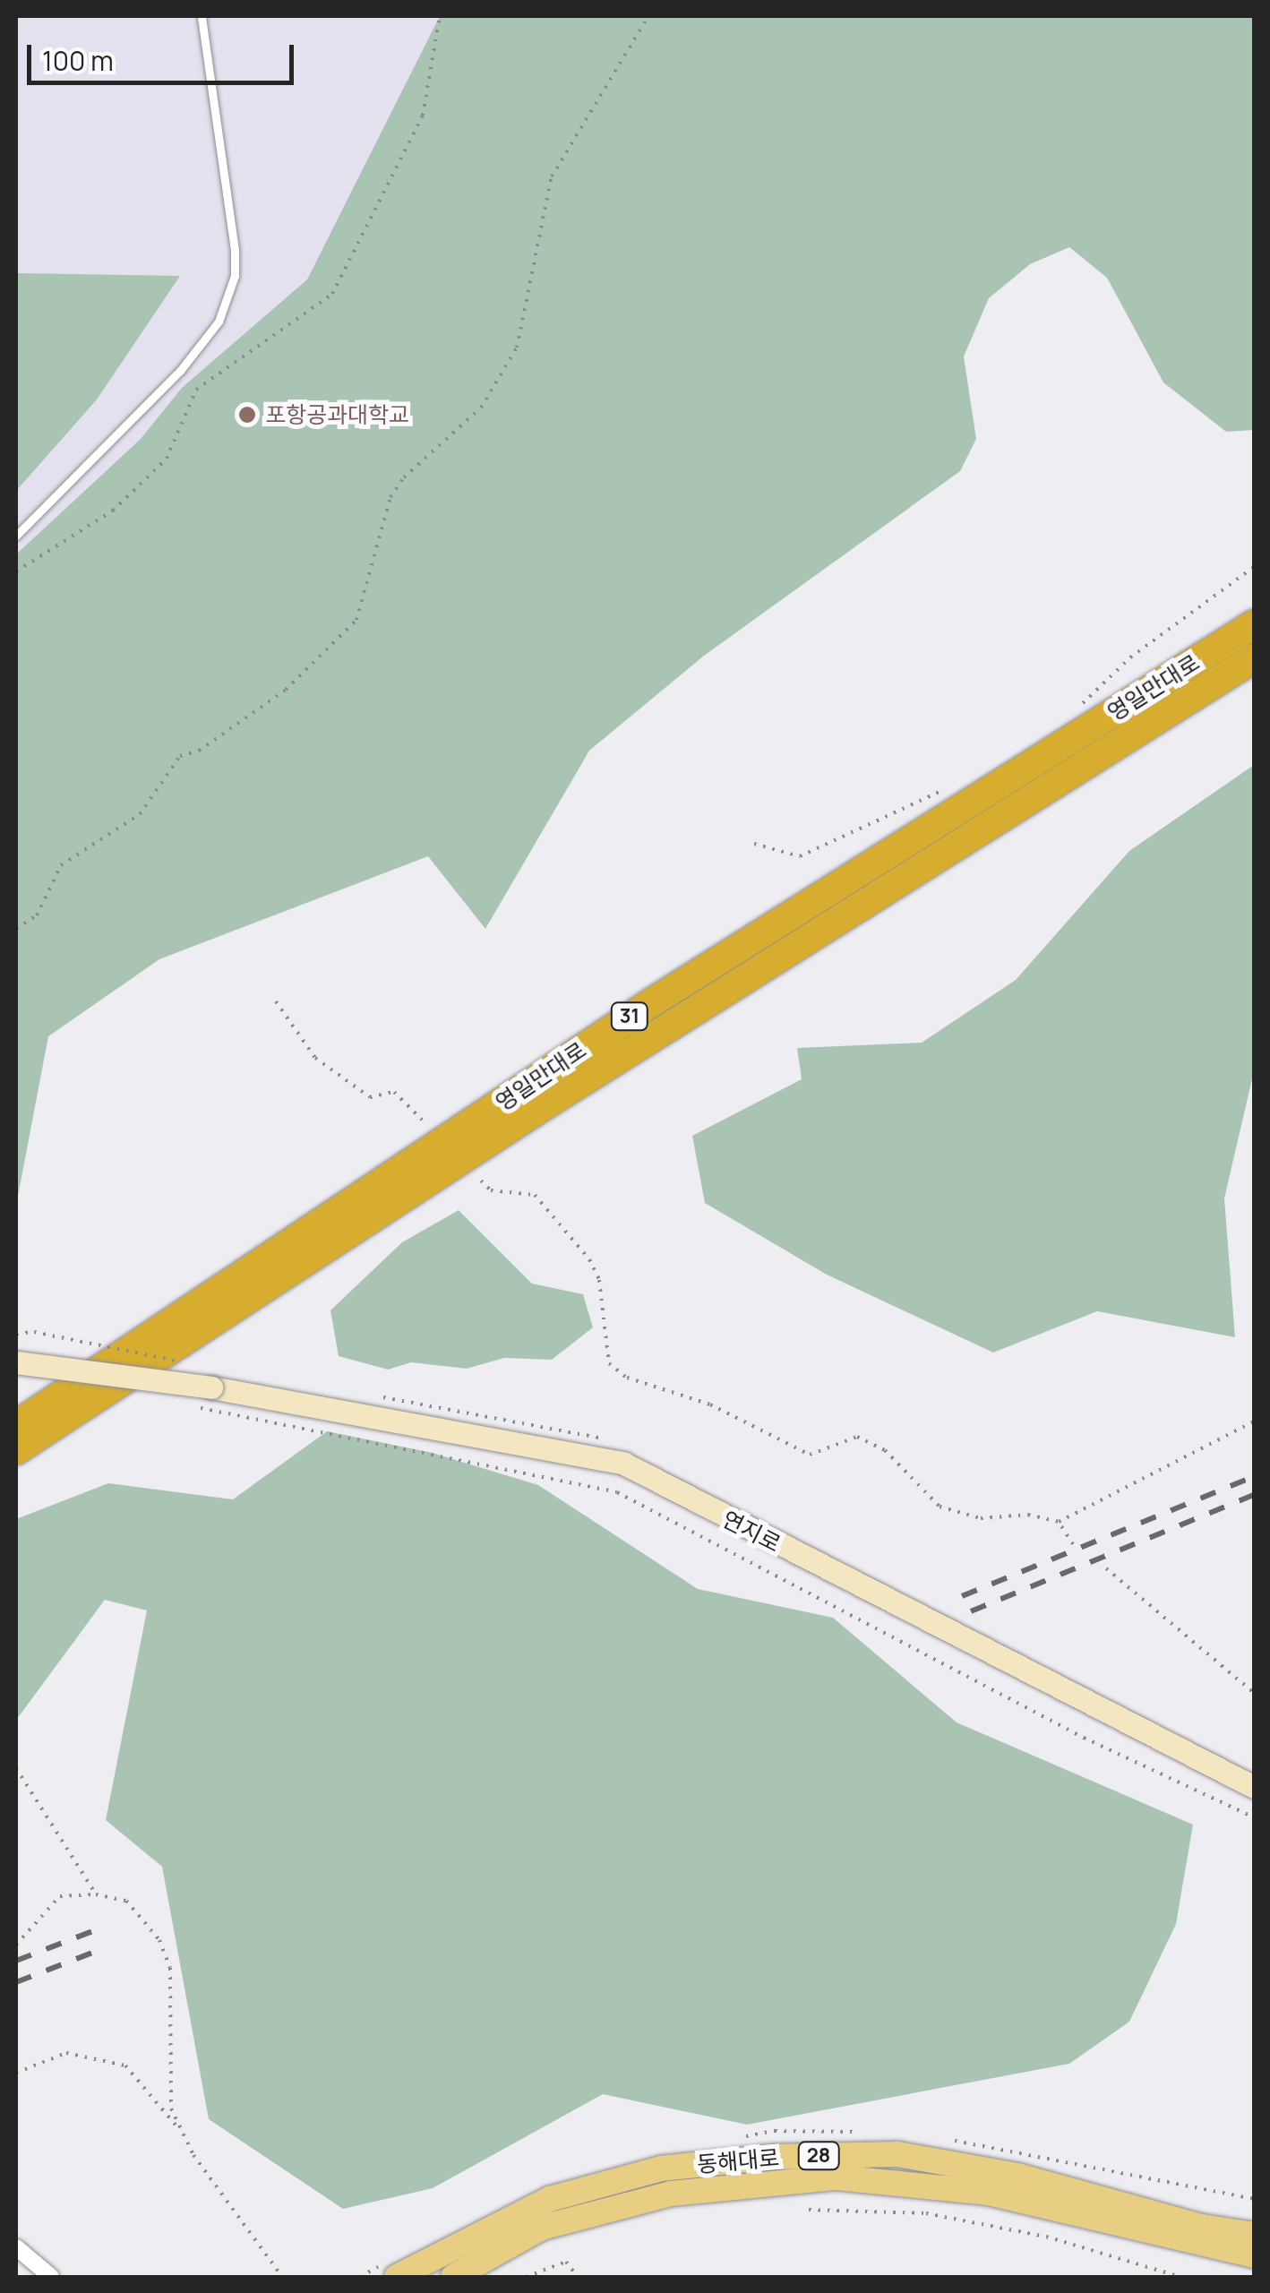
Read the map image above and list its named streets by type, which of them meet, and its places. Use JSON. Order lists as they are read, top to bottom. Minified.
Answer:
{"streets":{"highway":["영일만대로","31"],"main road":["연지로","28","동해대로"]},"places":["포항공과대학교"],"scale_bar":"100 m"}
